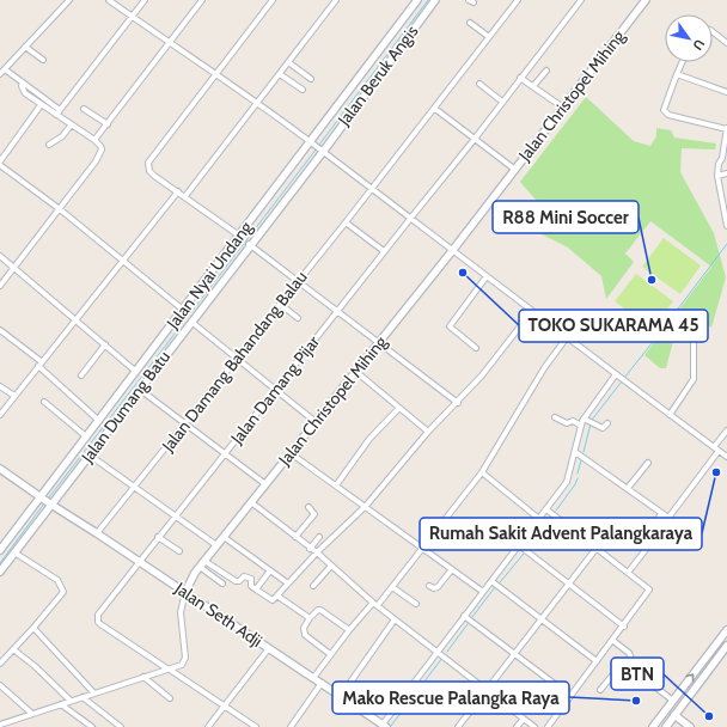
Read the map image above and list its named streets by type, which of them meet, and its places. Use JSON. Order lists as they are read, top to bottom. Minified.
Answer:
{"streets":{"street":["Jalan Beruk Angis","Jalan Christopel Mihing","Jalan Nyai Undang","Jalan Damang Bahandang Balau","Jalan Damang Pijar","Jalan Dumang Batu","Jalan Seth Adji"]},"crossings":[["Jalan Beruk Angis","Jalan Dumang Batu"],["Jalan Christopel Mihing","Jalan Damang Pijar"],["Jalan Christopel Mihing","Jalan Seth Adji"],["Jalan Nyai Undang","Jalan Seth Adji"],["Jalan Damang Bahandang Balau","Jalan Seth Adji"],["Jalan Damang Pijar","Jalan Seth Adji"],["Jalan Dumang Batu","Jalan Seth Adji"]],"places":["TOKO SUKARAMA 45","R88 Mini Soccer","Rumah Sakit Advent Palangkaraya","Mako Rescue Palangka Raya","BTN"],"north":"bottom right"}
